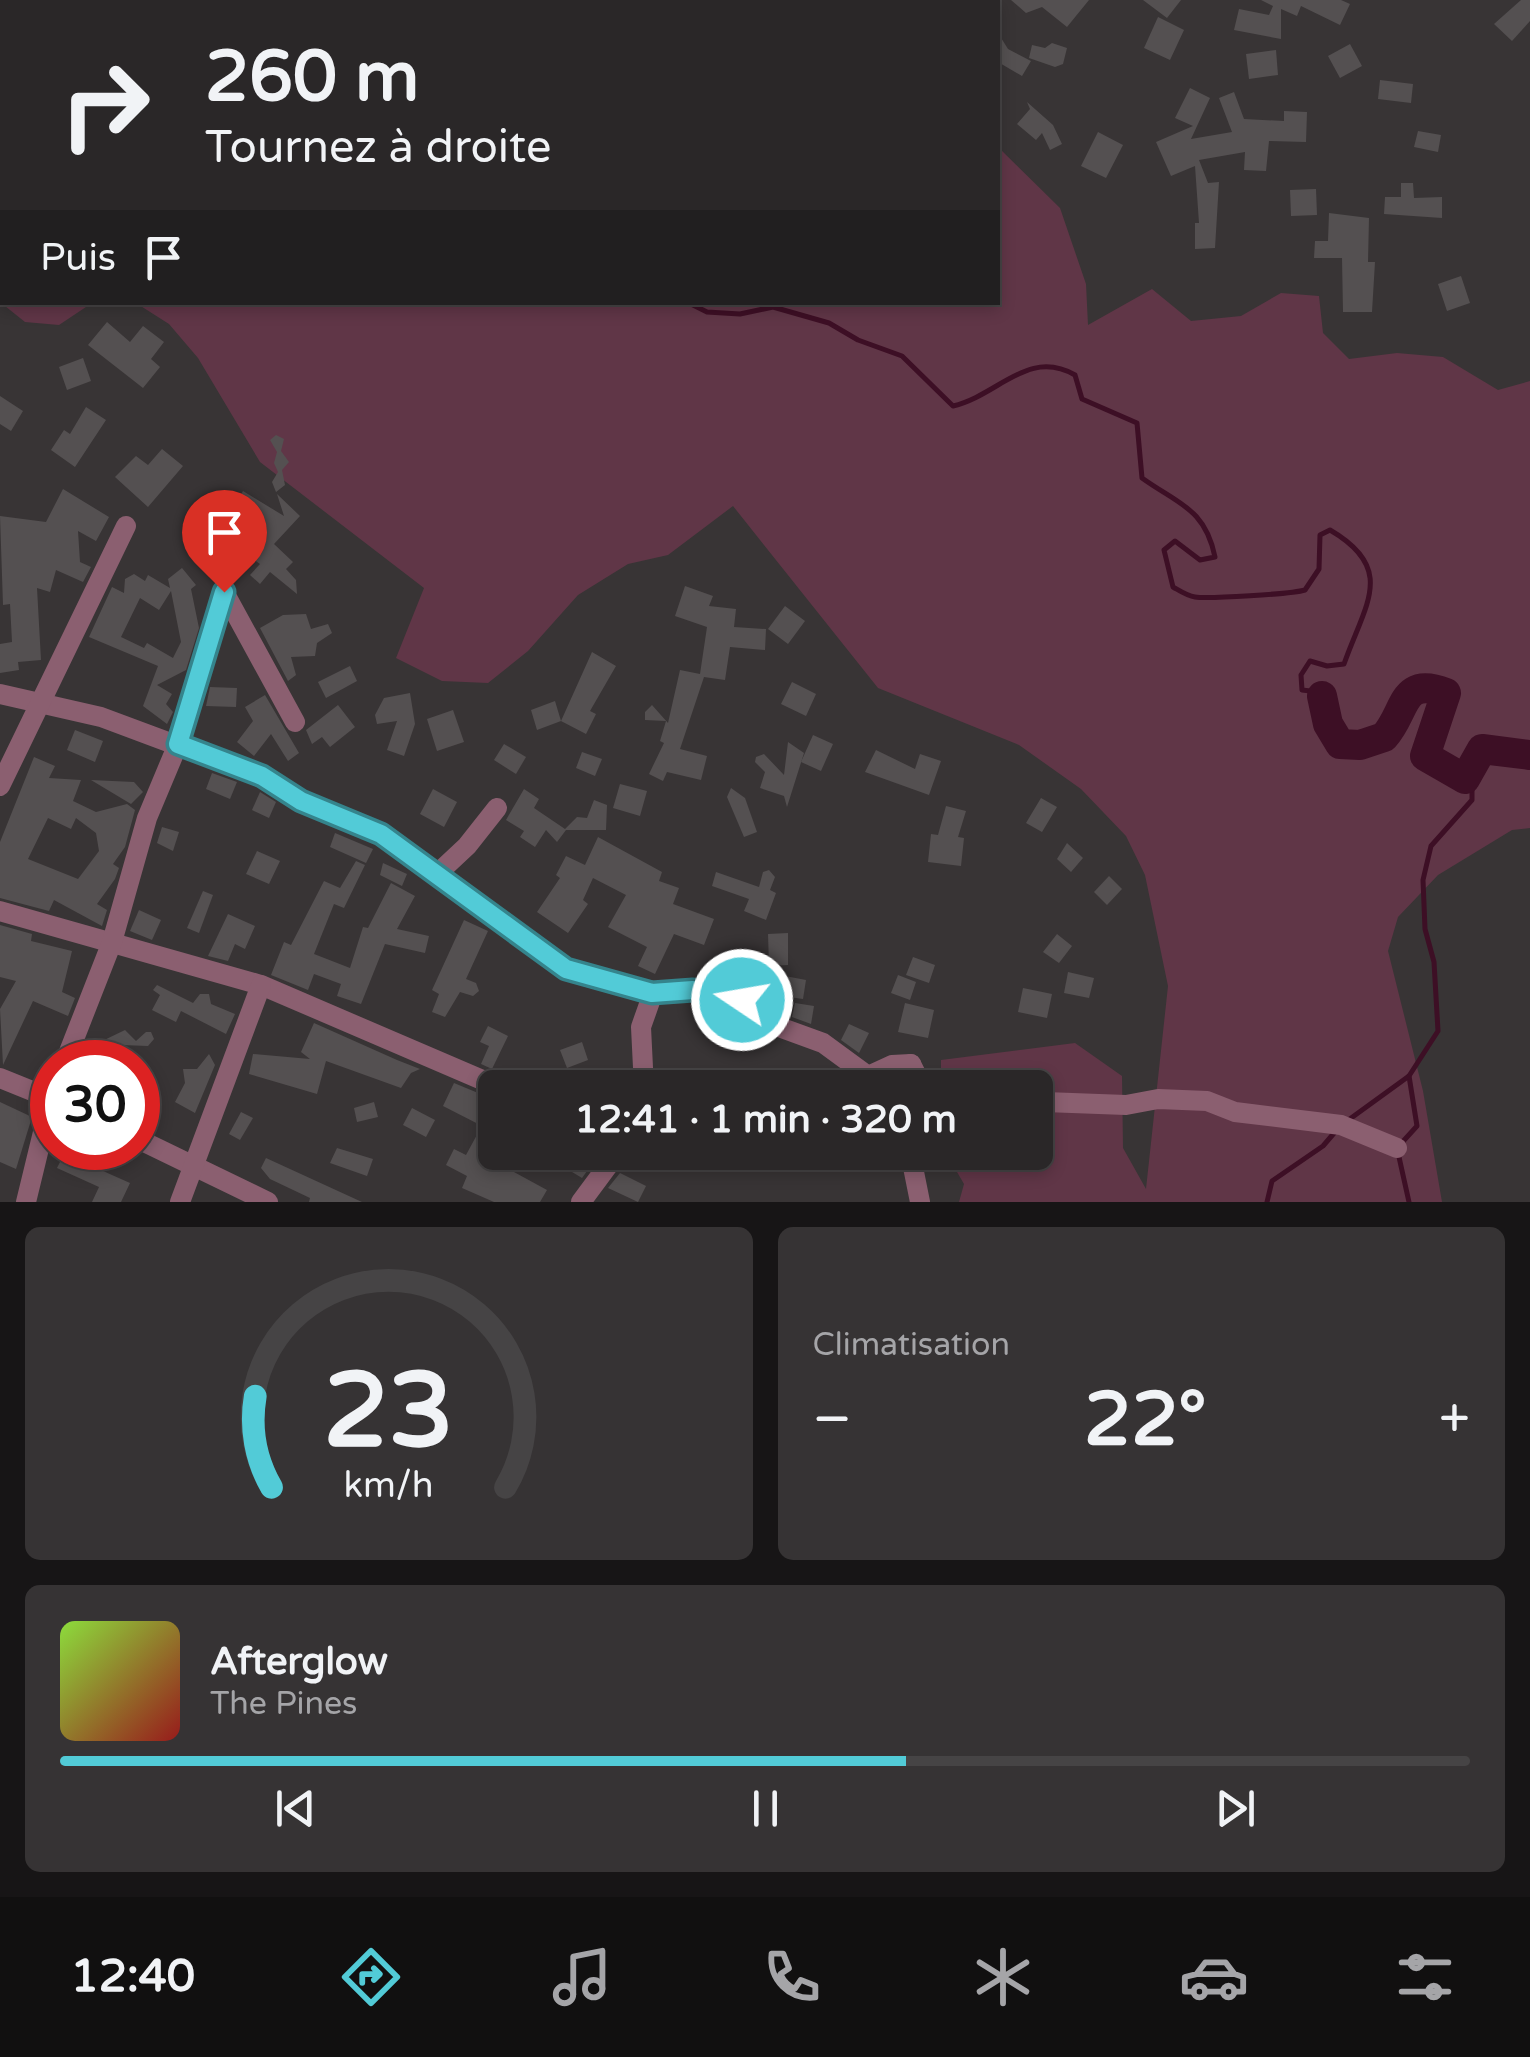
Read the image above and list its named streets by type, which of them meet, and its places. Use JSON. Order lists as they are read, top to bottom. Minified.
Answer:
{"page":{"turn":["260 m","Tournez à droite"],"then":"Puis","limit":"30","trip":"12:41 · 1 min · 320 m","tile":"Climatisation","heat":["−","22°","+"],"song":["Afterglow","The Pines"],"tabs":"12:40","gauge":["23","km/h"]}}
